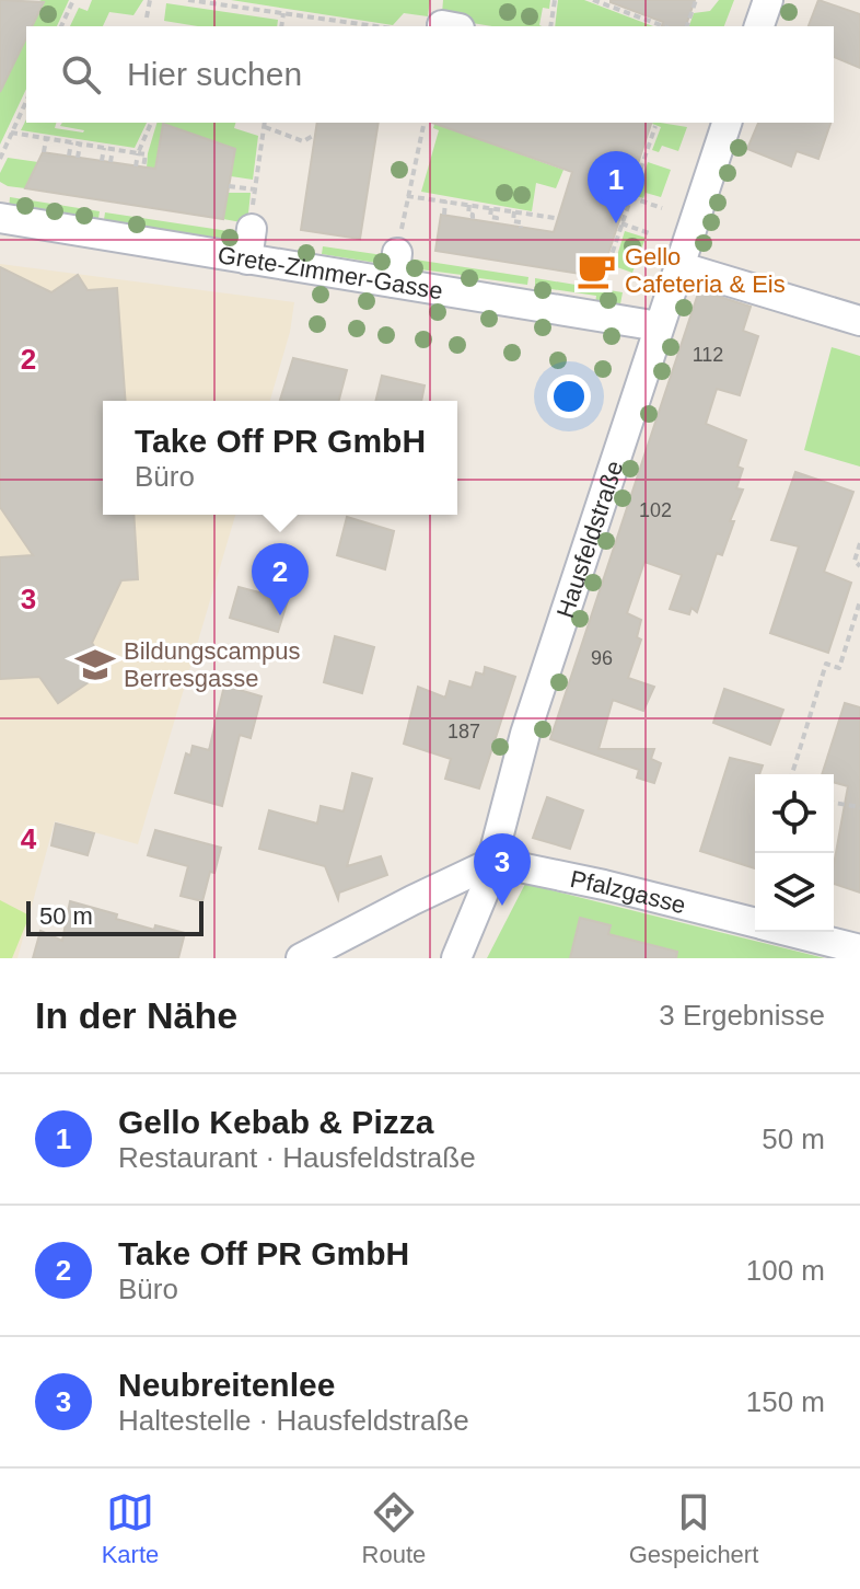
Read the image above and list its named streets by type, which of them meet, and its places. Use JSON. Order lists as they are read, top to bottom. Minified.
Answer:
{"streets":{"street":["Grete-Zimmer-Gasse","Hausfeldstraße","Pfalzgasse"]},"crossings":[["Grete-Zimmer-Gasse","Hausfeldstraße"],["Hausfeldstraße","Pfalzgasse"]],"places":{"cafe":["Gello Cafeteria & Eis"],"school or university":["Bildungscampus Berresgasse"]},"house_numbers":["112","102","96","187"],"scale_bar":"50 m","page":{"search":"Hier suchen","pins":["1","2","3"],"popup":["Take Off PR GmbH","Büro"],"scale":"50 m","heading":["In der Nähe","3 Ergebnisse"],"list":[{"mark":"1","name":"Gello Kebab & Pizza","note":"Restaurant · Hausfeldstraße","value":"50 m"},{"mark":"2","name":"Take Off PR GmbH","note":"Büro","value":"100 m"},{"mark":"3","name":"Neubreitenlee","note":"Haltestelle · Hausfeldstraße","value":"150 m"}],"nav":["Karte","Route","Gespeichert"]},"grid":{"rows":["2","3","4"]}}
